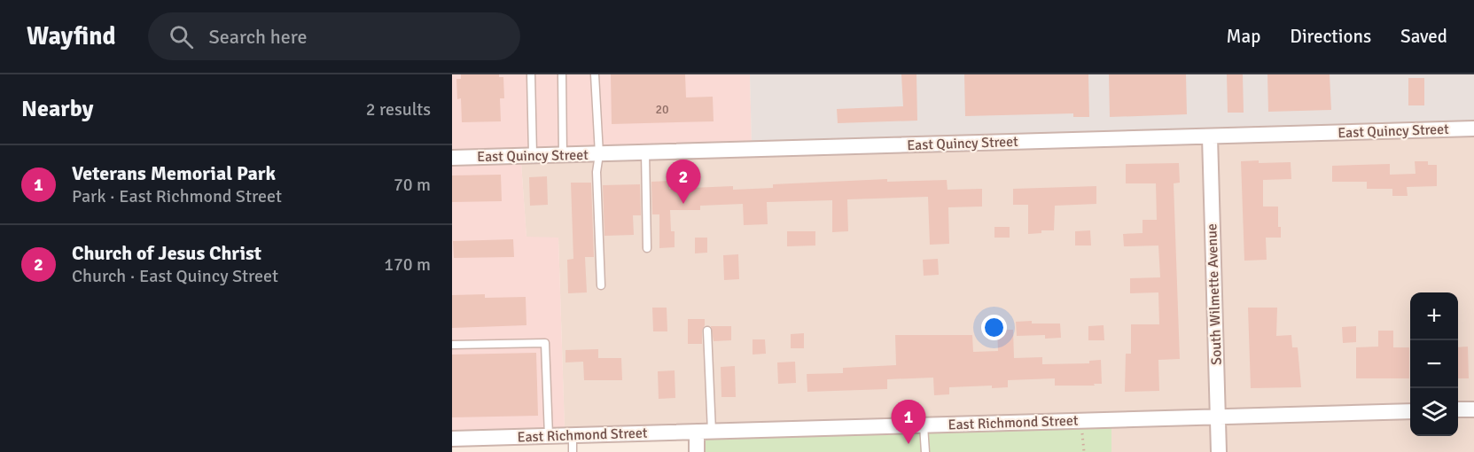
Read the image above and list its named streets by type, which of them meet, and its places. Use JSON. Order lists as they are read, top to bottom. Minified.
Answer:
{"streets":{"street":["East Quincy Street","South Wilmette Avenue","East Richmond Street"]},"crossings":[["East Quincy Street","South Wilmette Avenue"],["South Wilmette Avenue","East Richmond Street"]],"house_numbers":["20"],"page":{"header":"Wayfind","search":"Search here","nav":["Map","Directions","Saved"],"heading":["Nearby","2 results"],"list":[{"mark":"1","name":"Veterans Memorial Park","note":"Park · East Richmond Street","value":"70 m"},{"mark":"2","name":"Church of Jesus Christ","note":"Church · East Quincy Street","value":"170 m"}],"pins":["2","1"],"map_buttons":["+","−"]}}
